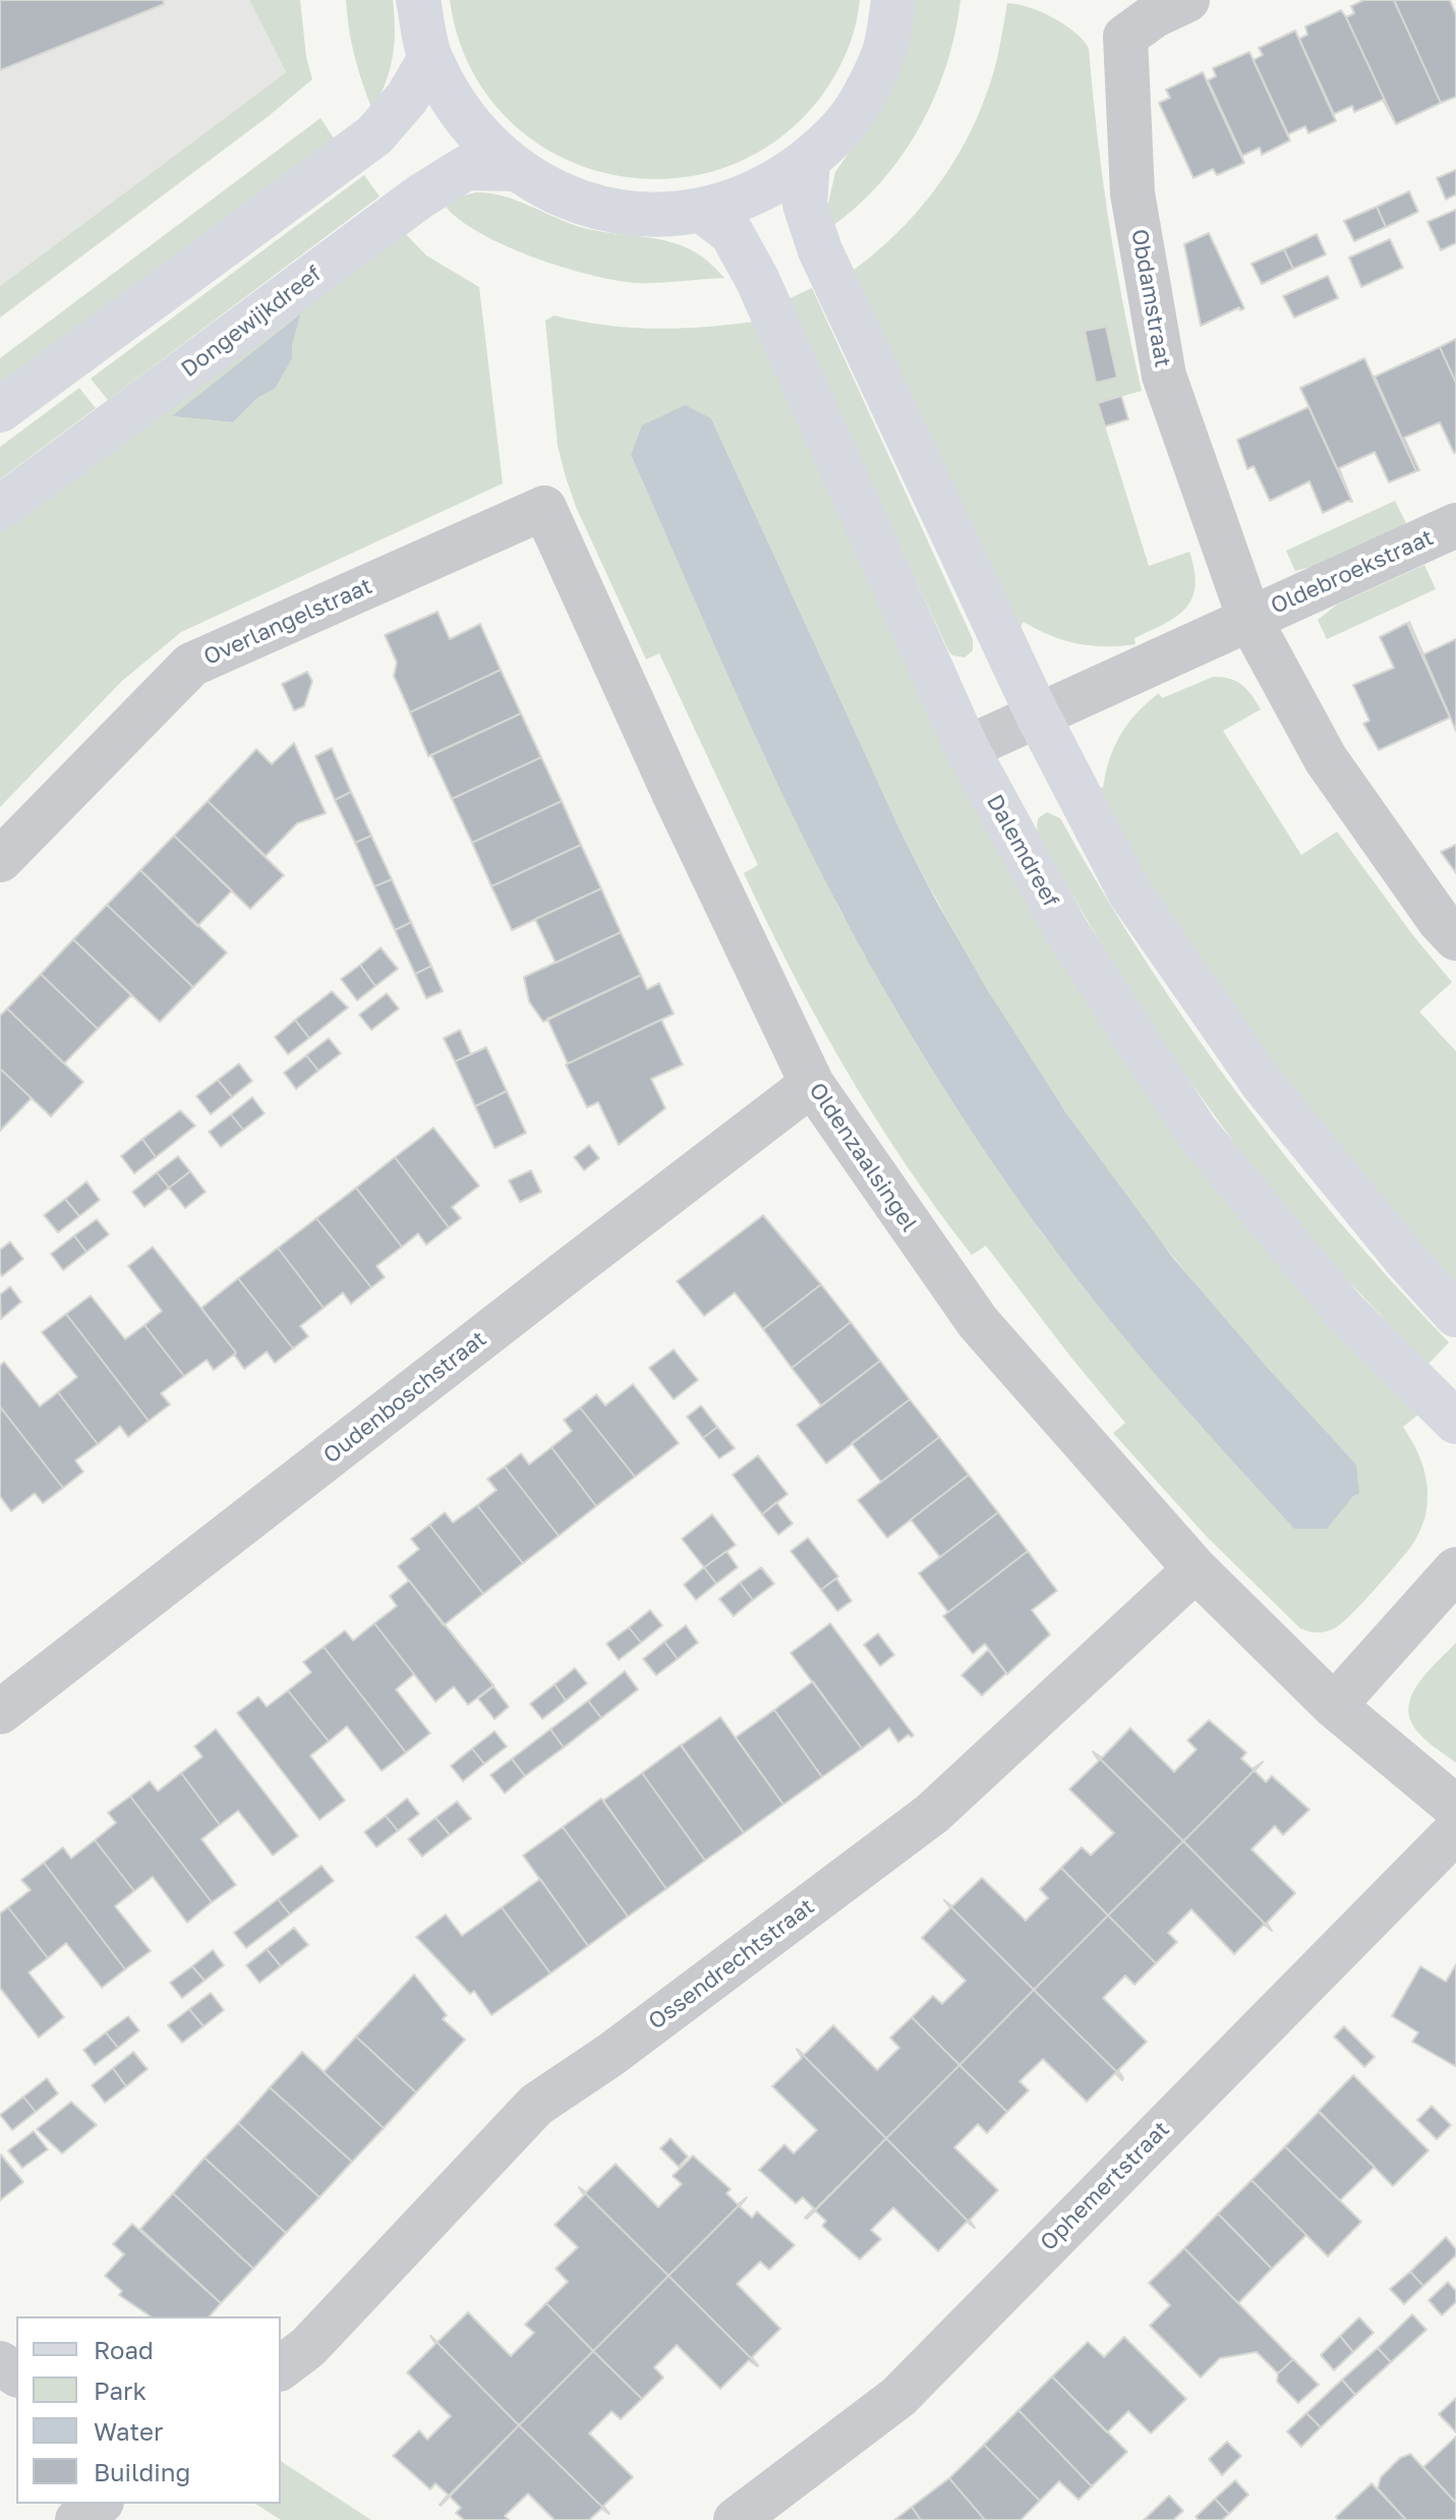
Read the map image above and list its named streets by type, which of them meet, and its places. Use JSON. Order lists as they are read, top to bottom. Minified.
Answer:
{"streets":{"street":["Obdamstraat","Dongewijkdreef","Oldebroekstraat","Overlangelstraat","Dalemdreef","Oldenzaalsingel","Oudenboschstraat","Ossendrechtstraat","Ophemertstraat"]},"crossings":[["Obdamstraat","Oldebroekstraat"],["Overlangelstraat","Oldenzaalsingel"],["Oldenzaalsingel","Oudenboschstraat"],["Oldenzaalsingel","Ossendrechtstraat"]],"legend":["Road","Park","Water","Building"]}
